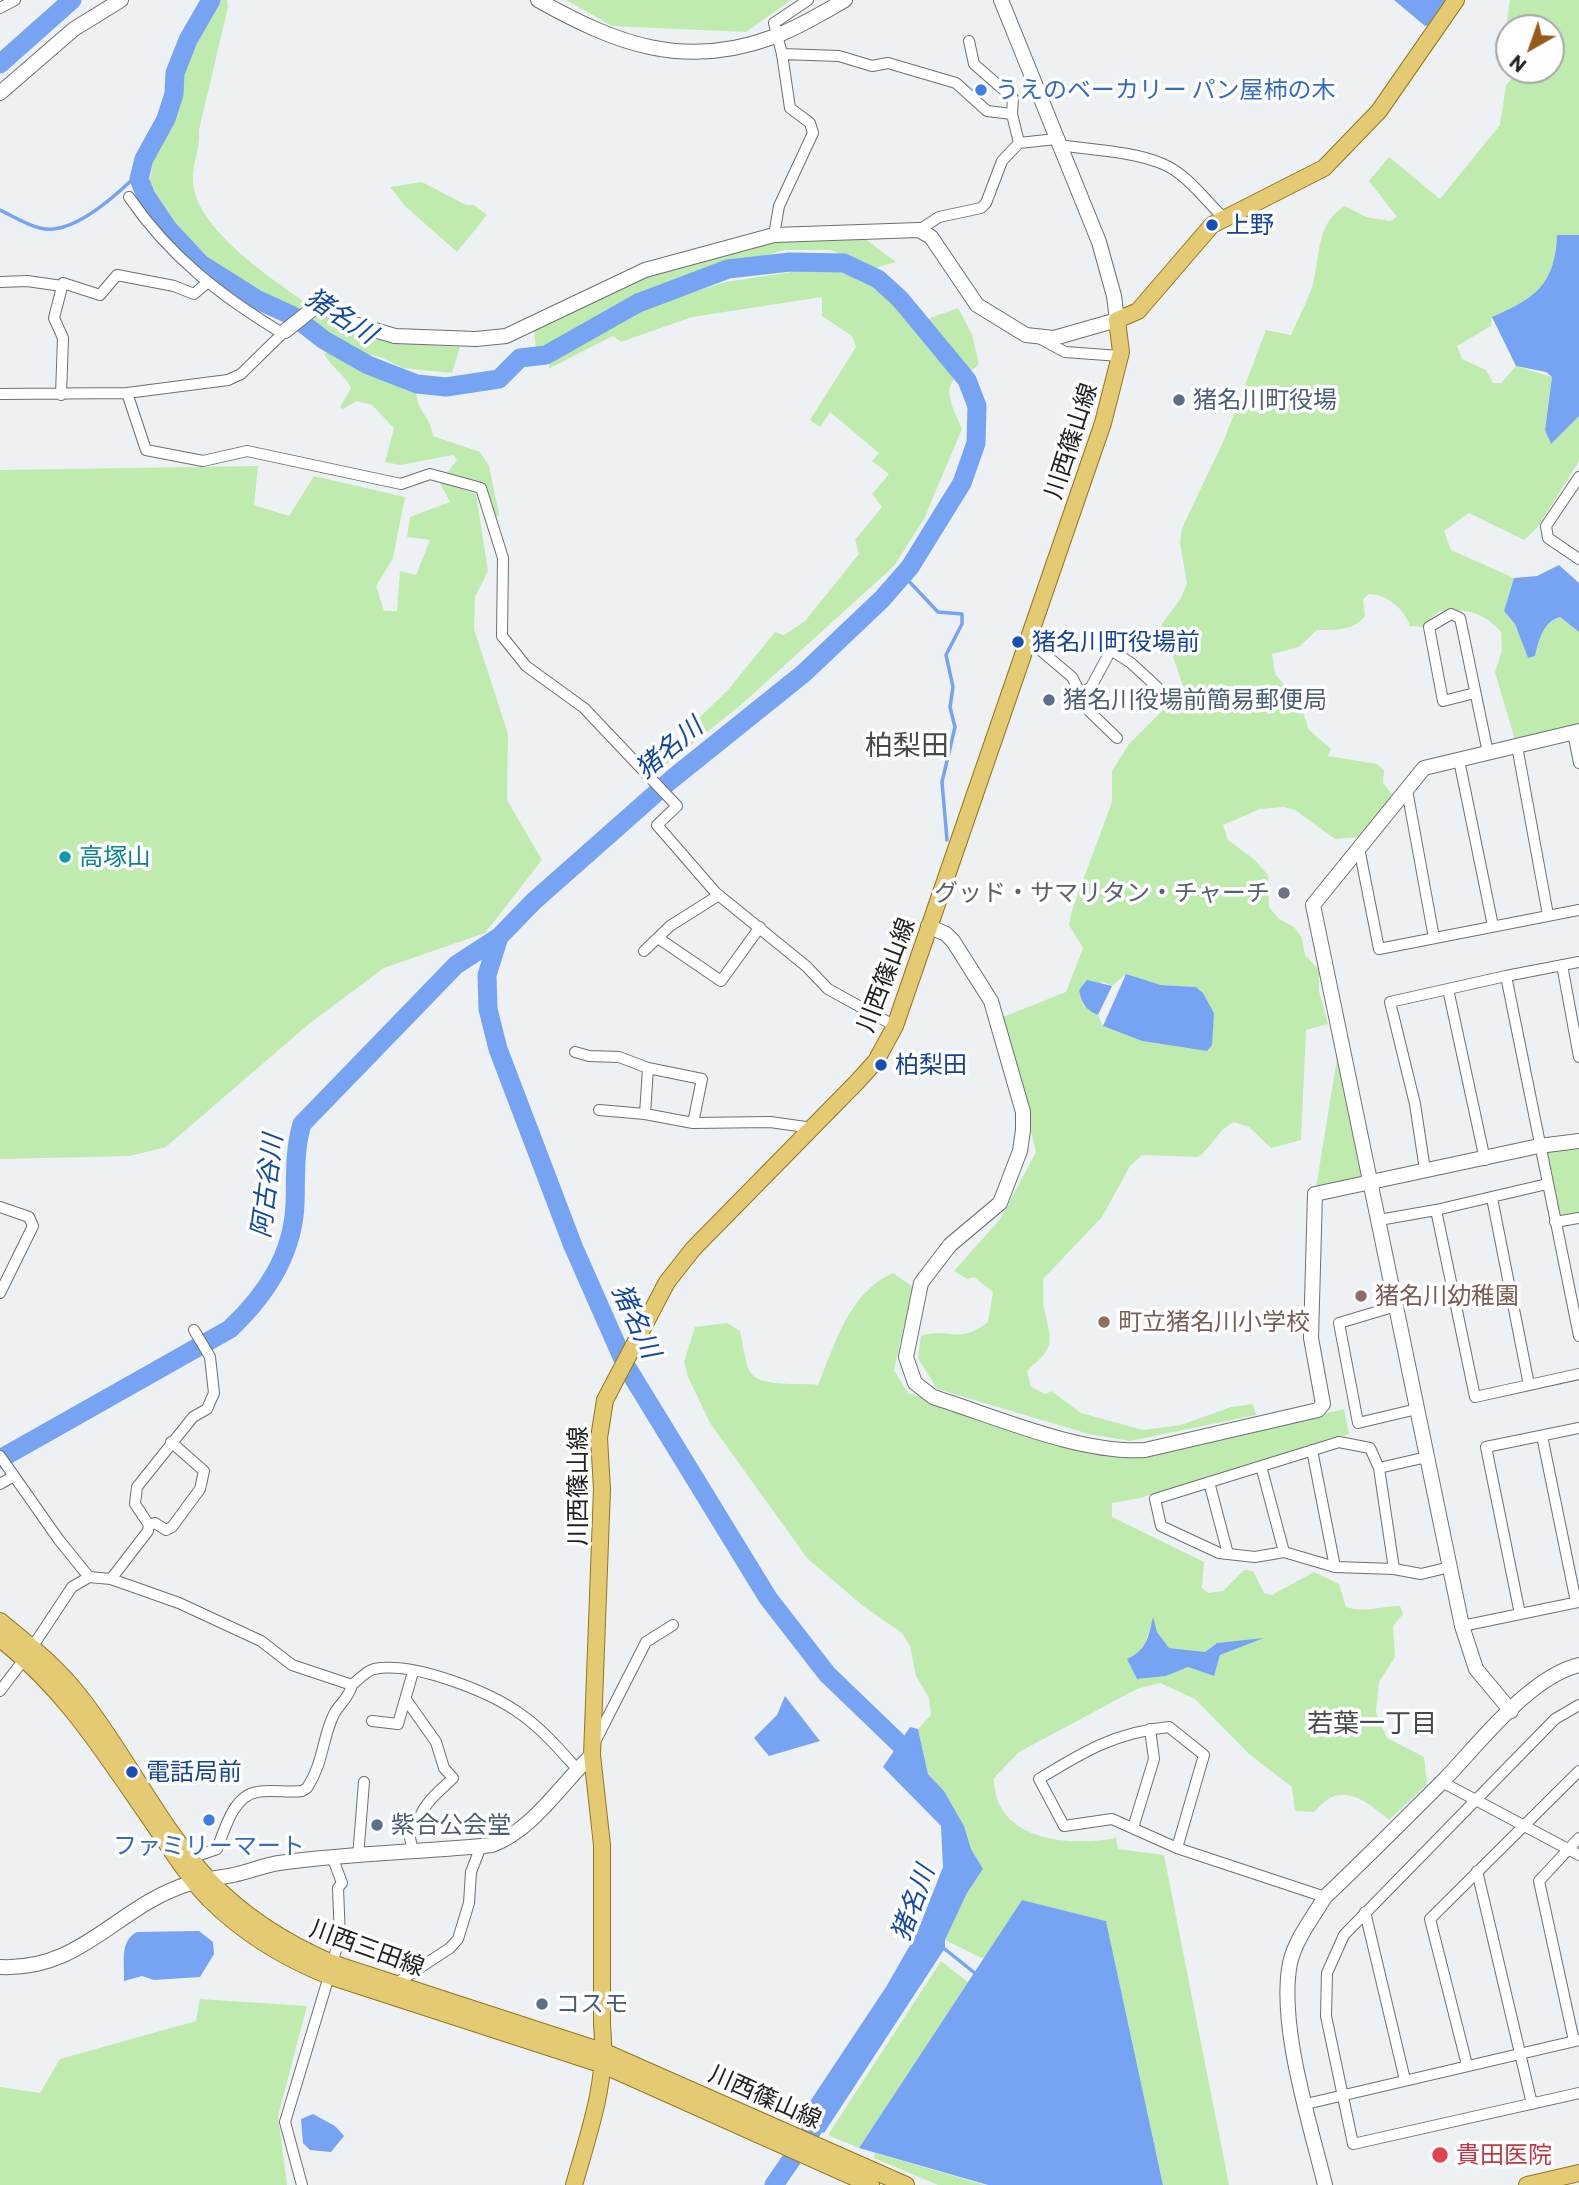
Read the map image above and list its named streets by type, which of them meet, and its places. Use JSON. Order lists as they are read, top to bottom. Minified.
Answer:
{"streets":{"main road":["川西篠山線","川西三田線"]},"crossings":[["川西篠山線","川西三田線"]],"districts":["柏梨田","若葉一丁目"],"water":["猪名川","阿古谷川"],"places":["うえのベーカリー パン屋柿の木","上野","猪名川町役場","猪名川町役場前","猪名川役場前簡易郵便局","高塚山","グッド・サマリタン・チャーチ","柏梨田","猪名川幼稚園","町立猪名川小学校","電話局前","ファミリーマート","紫合公会堂","コスモ","貴田医院"],"north":"bottom left"}
